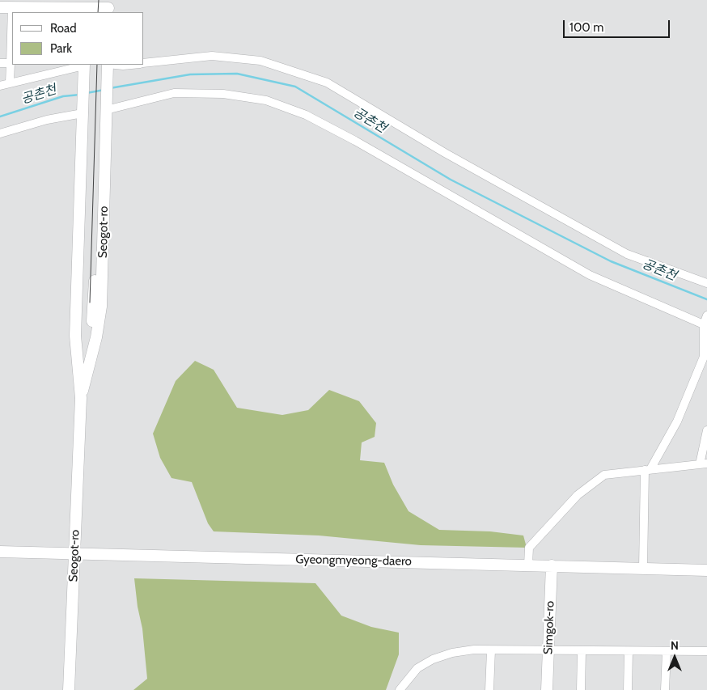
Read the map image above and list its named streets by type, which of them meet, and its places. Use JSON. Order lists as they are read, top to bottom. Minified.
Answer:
{"streets":{"main road":["Seogot-ro","Gyeongmyeong-daero","Simgok-ro"]},"crossings":[["Seogot-ro","Gyeongmyeong-daero"],["Gyeongmyeong-daero","Simgok-ro"]],"water":["공촌천"],"legend":["Road","Park"],"scale_bar":"100 m","north":"top"}
